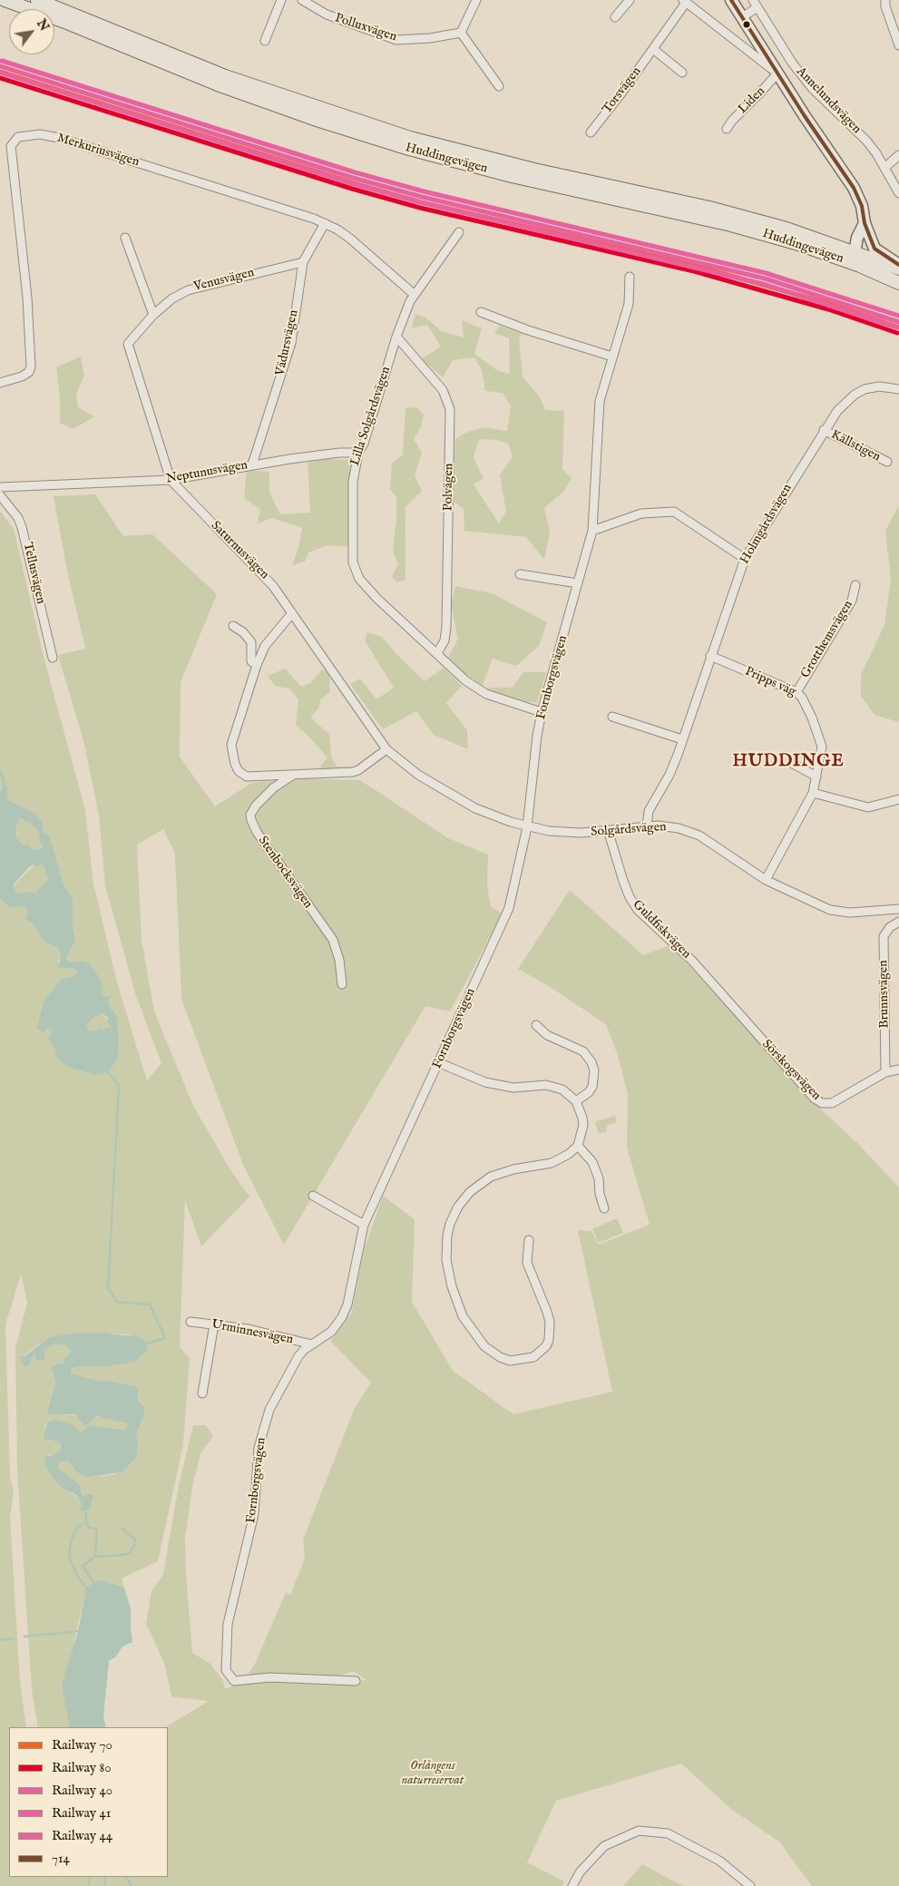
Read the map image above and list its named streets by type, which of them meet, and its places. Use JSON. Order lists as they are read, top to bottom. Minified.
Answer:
{"streets":{"main road":["Huddingevägen"],"street":["Polluxvägen","Torsvägen","Liden","Annelundsvägen","Merkuriusvägen","Venusvägen","Vädursvägen","Lilla Solgårdsvägen","Källstigen","Neptunusvägen","Polvägen","Holmgårdsvägen","Saturnusvägen","Tellusvägen","Grotthemsvägen","Fornborgsvägen","Pripps väg","Solgårdsvägen","Stenbocksvägen","Guldfiskvägen","Brunnsvägen","Sörskogsvägen","Urminnesvägen"]},"crossings":[["Merkuriusvägen","Vädursvägen"],["Merkuriusvägen","Lilla Solgårdsvägen"],["Venusvägen","Vädursvägen"],["Venusvägen","Saturnusvägen"],["Vädursvägen","Neptunusvägen"],["Lilla Solgårdsvägen","Neptunusvägen"],["Lilla Solgårdsvägen","Polvägen"],["Lilla Solgårdsvägen","Fornborgsvägen"],["Källstigen","Holmgårdsvägen"],["Neptunusvägen","Saturnusvägen"],["Holmgårdsvägen","Pripps väg"],["Holmgårdsvägen","Solgårdsvägen"],["Saturnusvägen","Solgårdsvägen"],["Saturnusvägen","Stenbocksvägen"],["Grotthemsvägen","Pripps väg"],["Fornborgsvägen","Solgårdsvägen"],["Fornborgsvägen","Urminnesvägen"],["Pripps väg","Solgårdsvägen"],["Solgårdsvägen","Stenbocksvägen"],["Solgårdsvägen","Guldfiskvägen"],["Guldfiskvägen","Sörskogsvägen"],["Brunnsvägen","Sörskogsvägen"]],"districts":["HUDDINGE"],"parks":["Orlångens naturreservat"],"lines":["transit line 714","rail line 44","rail line 40","rail line 70","rail line 41","rail line 80"],"legend":["Railway 70","Railway 80","Railway 40","Railway 41","Railway 44","714"],"north":"top right"}
